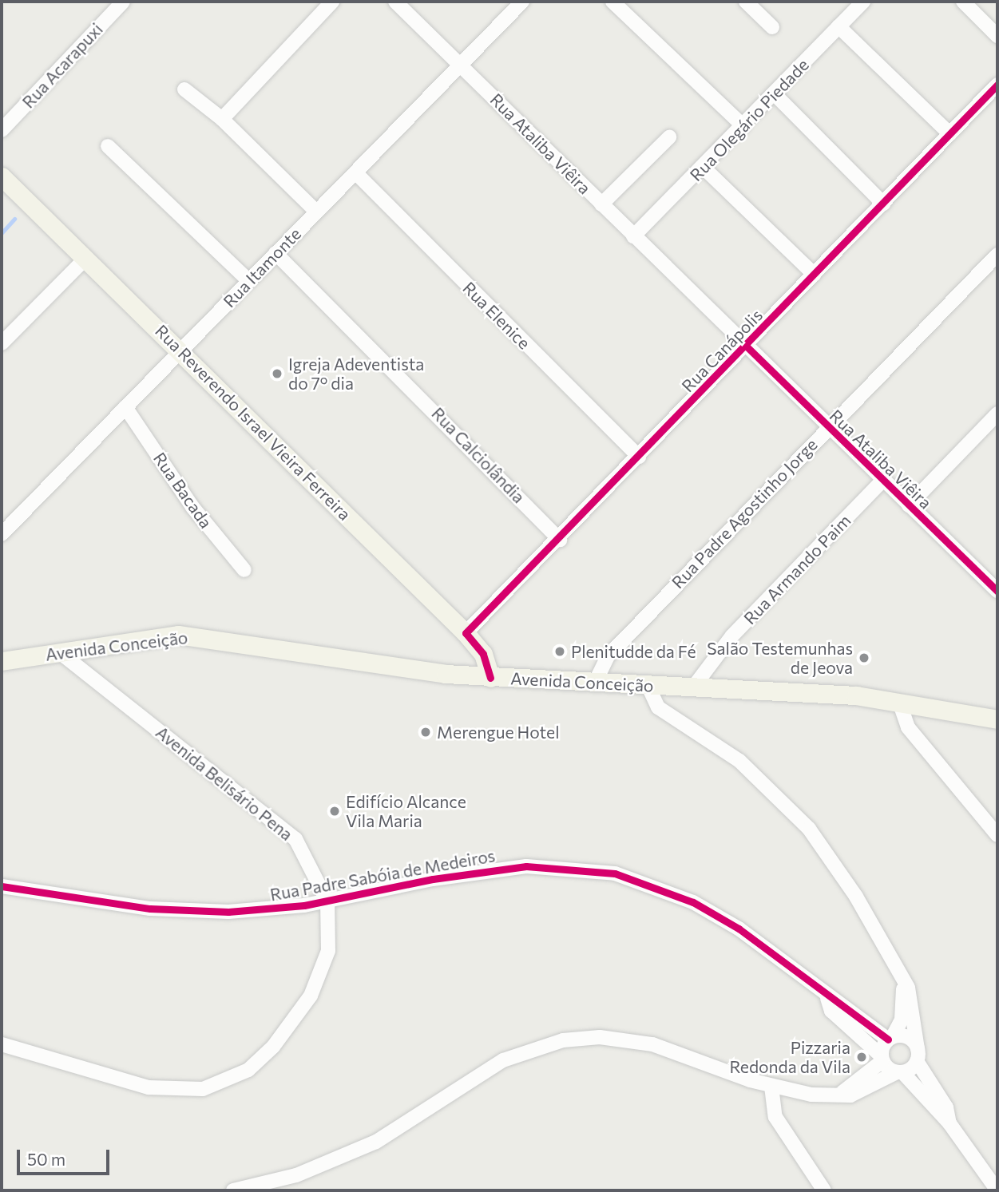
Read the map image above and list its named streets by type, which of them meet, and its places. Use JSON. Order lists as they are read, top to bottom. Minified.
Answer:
{"streets":{"main road":["Rua Reverendo Israel Vieira Ferreira","Avenida Conceição"],"street":["Rua Acarapuxi","Rua Olegário Piedade","Rua Ataliba Viêira","Rua Itamonte","Rua Elenice","Rua Canápolis","Rua Calciolândia","Rua Bacada","Rua Padre Agostinho Jorge","Rua Armando Paim","Avenida Belisário Pena","Rua Padre Sabóia de Medeiros"]},"crossings":[["Rua Olegário Piedade","Rua Ataliba Viêira"],["Rua Ataliba Viêira","Rua Itamonte"],["Rua Ataliba Viêira","Rua Canápolis"],["Rua Ataliba Viêira","Rua Padre Agostinho Jorge"],["Rua Ataliba Viêira","Rua Armando Paim"],["Rua Itamonte","Rua Elenice"],["Rua Itamonte","Rua Reverendo Israel Vieira Ferreira"],["Rua Itamonte","Rua Calciolândia"],["Rua Itamonte","Rua Bacada"],["Rua Elenice","Rua Canápolis"],["Rua Canápolis","Rua Reverendo Israel Vieira Ferreira"],["Rua Canápolis","Rua Calciolândia"],["Rua Reverendo Israel Vieira Ferreira","Avenida Conceição"],["Rua Padre Agostinho Jorge","Avenida Conceição"],["Rua Armando Paim","Avenida Conceição"],["Avenida Conceição","Avenida Belisário Pena"],["Avenida Belisário Pena","Rua Padre Sabóia de Medeiros"]],"places":["Igreja Adeventista do 7º dia","Plenitudde da Fé","Salão Testemunhas de Jeova","Merengue Hotel","Edifício Alcance Vila Maria","Pizzaria Redonda da Vila"],"scale_bar":"50 m"}
